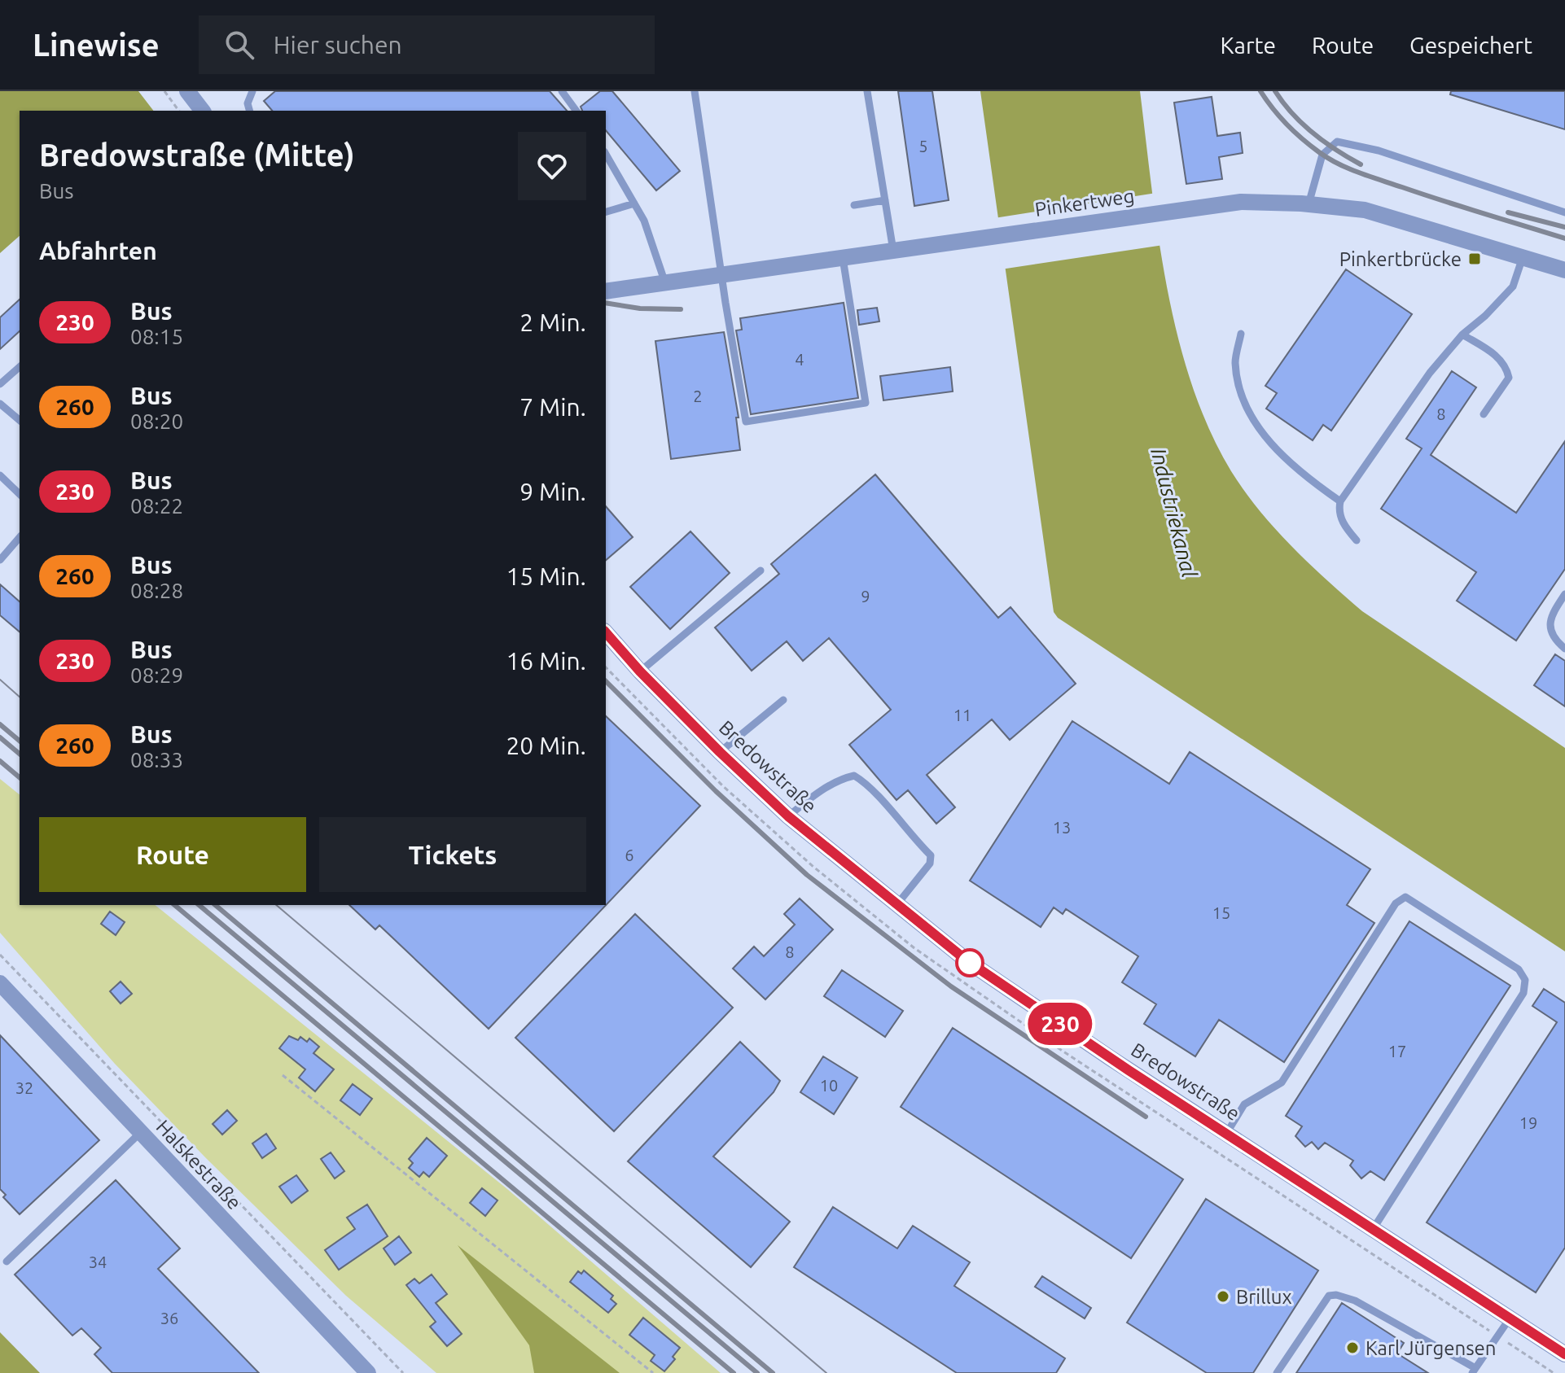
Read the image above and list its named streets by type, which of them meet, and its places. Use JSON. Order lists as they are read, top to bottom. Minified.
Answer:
{"streets":{"street":["Pinkertweg","Bredowstraße","Halskestraße"]},"water":["Industriekanal"],"places":{"transit":["Pinkertbrücke"],"other":["Brillux","Karl Jürgensen"]},"lines":["bus line 230"],"house_numbers":["5","4","2","8","9","11","13","6","15","8","17","10","32","19","34","36"],"page":{"header":"Linewise","search":"Hier suchen","nav":["Karte","Route","Gespeichert"],"on_map":"230","heading":[["Bredowstraße (Mitte)","Bus"],"Abfahrten"],"list":[{"mark":"230","name":"Bus","note":"08:15","value":"2 Min."},{"mark":"260","name":"Bus","note":"08:20","value":"7 Min."},{"mark":"230","name":"Bus","note":"08:22","value":"9 Min."},{"mark":"260","name":"Bus","note":"08:28","value":"15 Min."},{"mark":"230","name":"Bus","note":"08:29","value":"16 Min."},{"mark":"260","name":"Bus","note":"08:33","value":"20 Min."}],"buttons":["Route","Tickets"]}}
